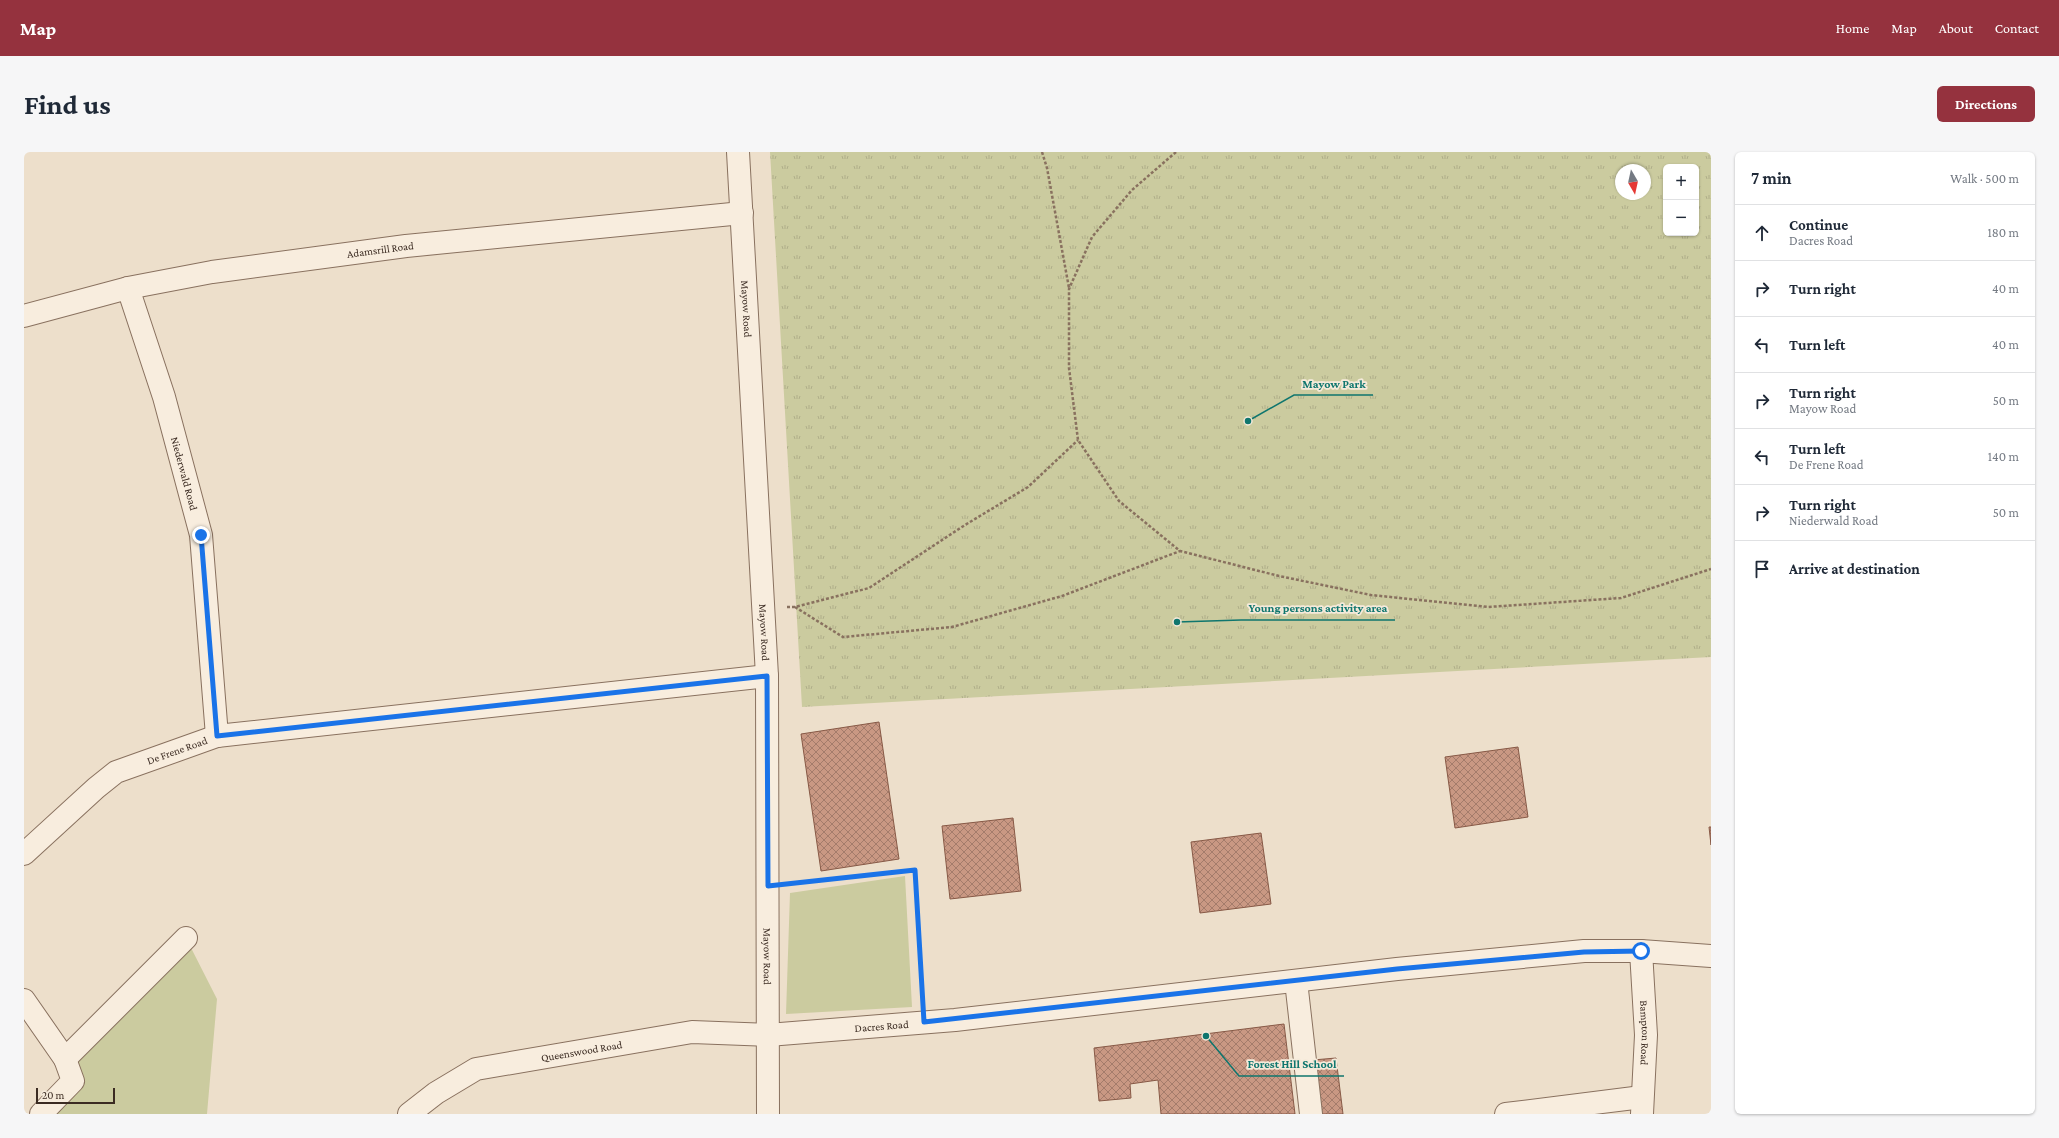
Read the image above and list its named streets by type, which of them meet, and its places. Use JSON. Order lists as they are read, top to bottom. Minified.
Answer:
{"streets":{"street":["Adamsrill Road","Mayow Road","Niederwald Road","De Frene Road","Dacres Road","Bampton Road","Queenswood Road"]},"crossings":[["Adamsrill Road","Mayow Road"],["Adamsrill Road","Niederwald Road"],["Mayow Road","De Frene Road"],["Mayow Road","Dacres Road"],["Mayow Road","Queenswood Road"],["Niederwald Road","De Frene Road"],["Dacres Road","Bampton Road"],["Dacres Road","Queenswood Road"]],"places":["Mayow Park","Young persons activity area","Forest Hill School"],"scale_bar":"20 m","north":"bottom","page":{"header":"Map","nav":["Home","Map","About","Contact"],"buttons":"Directions","title":"Find us","heading":["7 min","Walk · 500 m"],"map_buttons":["+","−"],"list":[["Continue","Dacres Road","180 m"],["Turn right","40 m"],["Turn left","40 m"],["Turn right","Mayow Road","50 m"],["Turn left","De Frene Road","140 m"],["Turn right","Niederwald Road","50 m"],"Arrive at destination"],"scale":"20 m"}}
